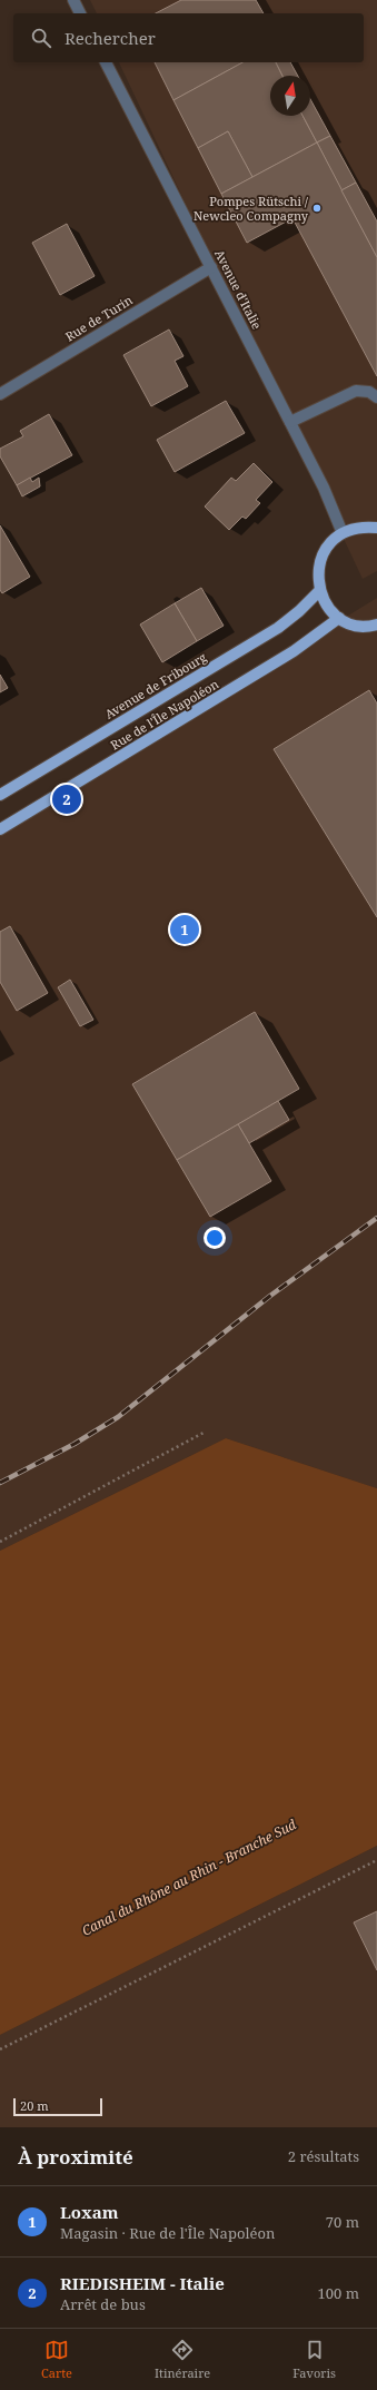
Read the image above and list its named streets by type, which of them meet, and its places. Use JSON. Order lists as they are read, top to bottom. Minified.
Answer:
{"streets":{"main road":["Avenue de Fribourg","Rue de l'Île Napoléon"],"street":["Avenue d'Italie","Rue de Turin"]},"crossings":[["Avenue d'Italie","Rue de Turin"]],"water":["Canal du Rhône au Rhin - Branche Sud"],"places":["Pompes Rütschi / Newcleo Compagny"],"scale_bar":"20 m","north":"top","page":{"search":"Rechercher","pins":["2","1"],"scale":"20 m","heading":["À proximité","2 résultats"],"list":[{"mark":"1","name":"Loxam","note":"Magasin · Rue de l'Île Napoléon","value":"70 m"},{"mark":"2","name":"RIEDISHEIM - Italie","note":"Arrêt de bus","value":"100 m"}],"nav":["Carte","Itinéraire","Favoris"]}}
